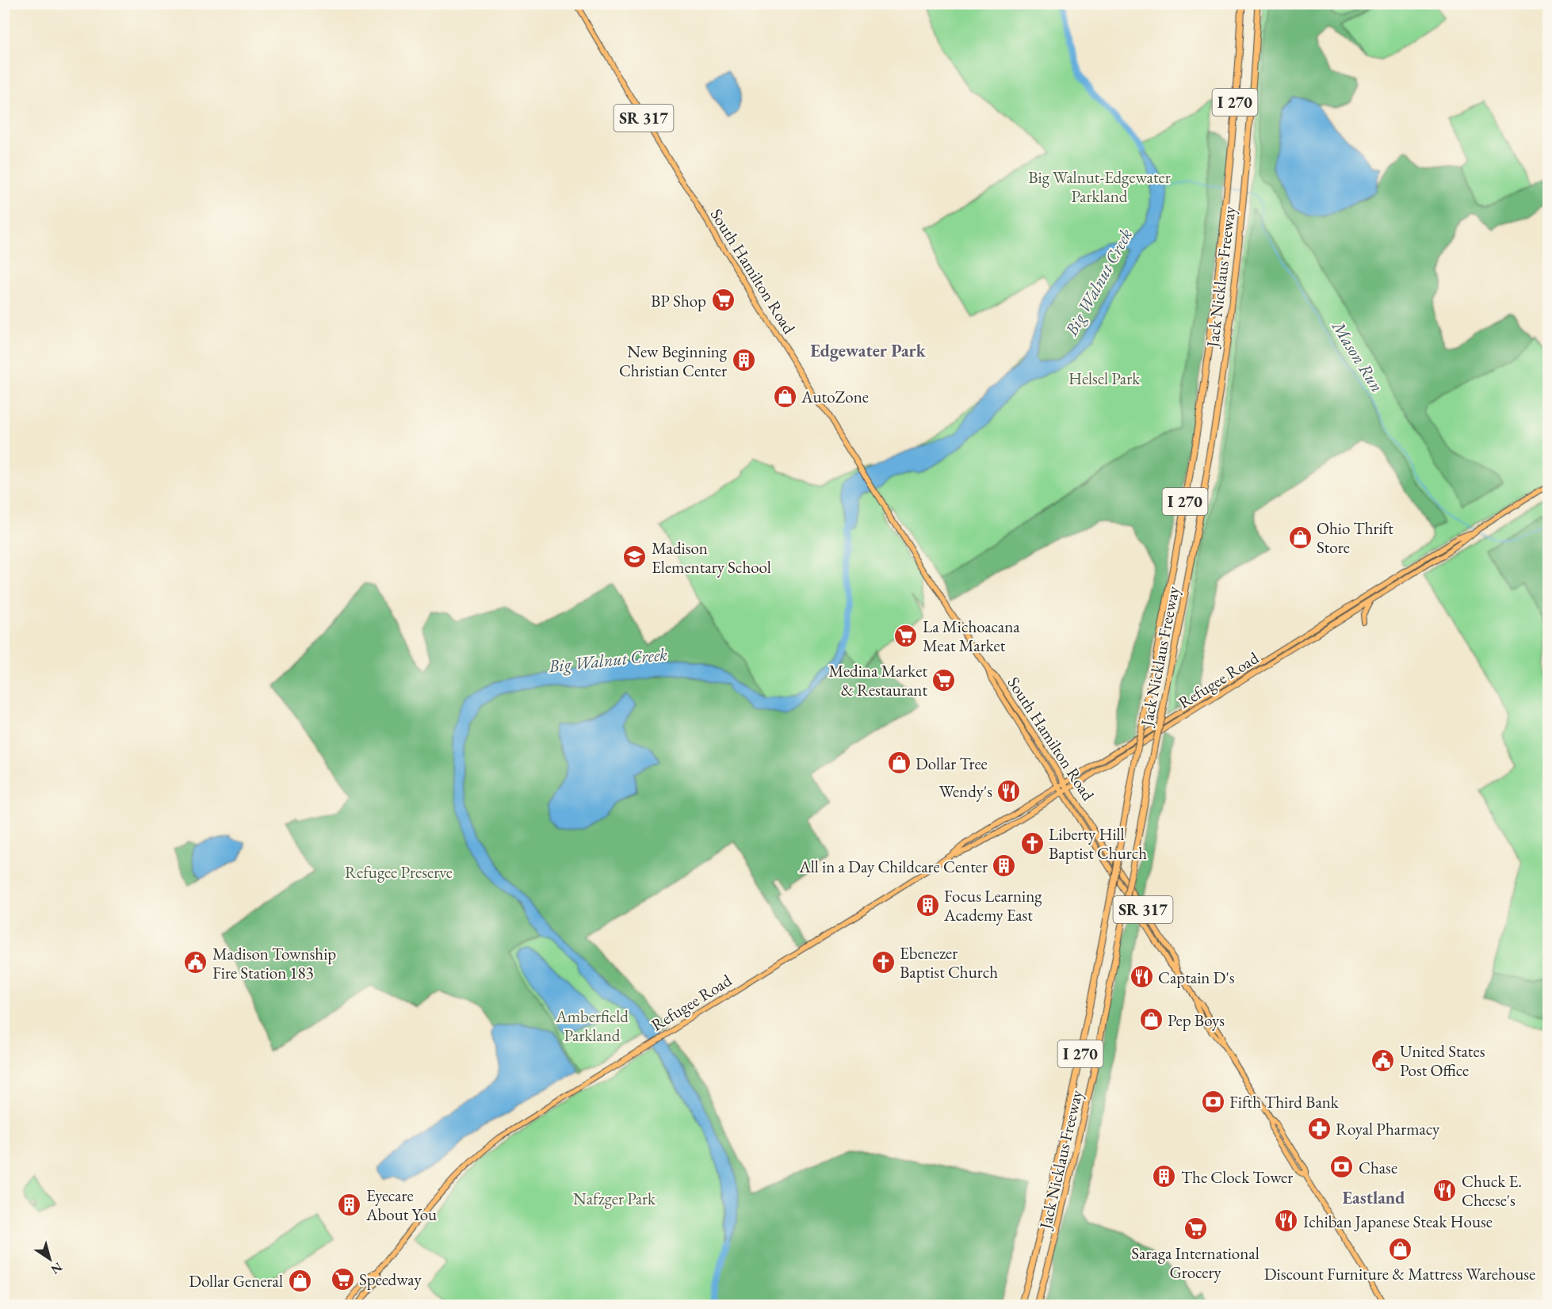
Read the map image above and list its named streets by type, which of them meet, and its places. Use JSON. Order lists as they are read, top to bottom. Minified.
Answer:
{"streets":{"highway":["I 270","Jack Nicklaus Freeway"],"main road":["SR 317","South Hamilton Road","Refugee Road"]},"crossings":[["South Hamilton Road","Refugee Road"]],"districts":["Edgewater Park","Eastland"],"water":["Big Walnut Creek","Mason Run"],"parks":["Big Walnut-Edgewater Parkland","Helsel Park","Refugee Preserve","Amberfield Parkland","Nafzger Park"],"places":{"supermarket":["BP Shop","La Michoacana Meat Market","Medina Market & Restaurant","Saraga International Grocery","Speedway"],"building":["New Beginning Christian Center","All in a Day Childcare Center","Focus Learning Academy East","The Clock Tower","Eyecare About You"],"shop":["AutoZone","Ohio Thrift Store","Dollar Tree","Pep Boys","Discount Furniture & Mattress Warehouse","Dollar General"],"school or university":["Madison Elementary School"],"restaurant":["Wendy's","Captain D's","Chuck E. Cheese's","Ichiban Japanese Steak House"],"church":["Liberty Hill Baptist Church","Ebenezer Baptist Church"],"public building":["Madison Township Fire Station 183","United States Post Office"],"bank":["Fifth Third Bank","Chase"],"pharmacy":["Royal Pharmacy"]},"north":"bottom right"}
